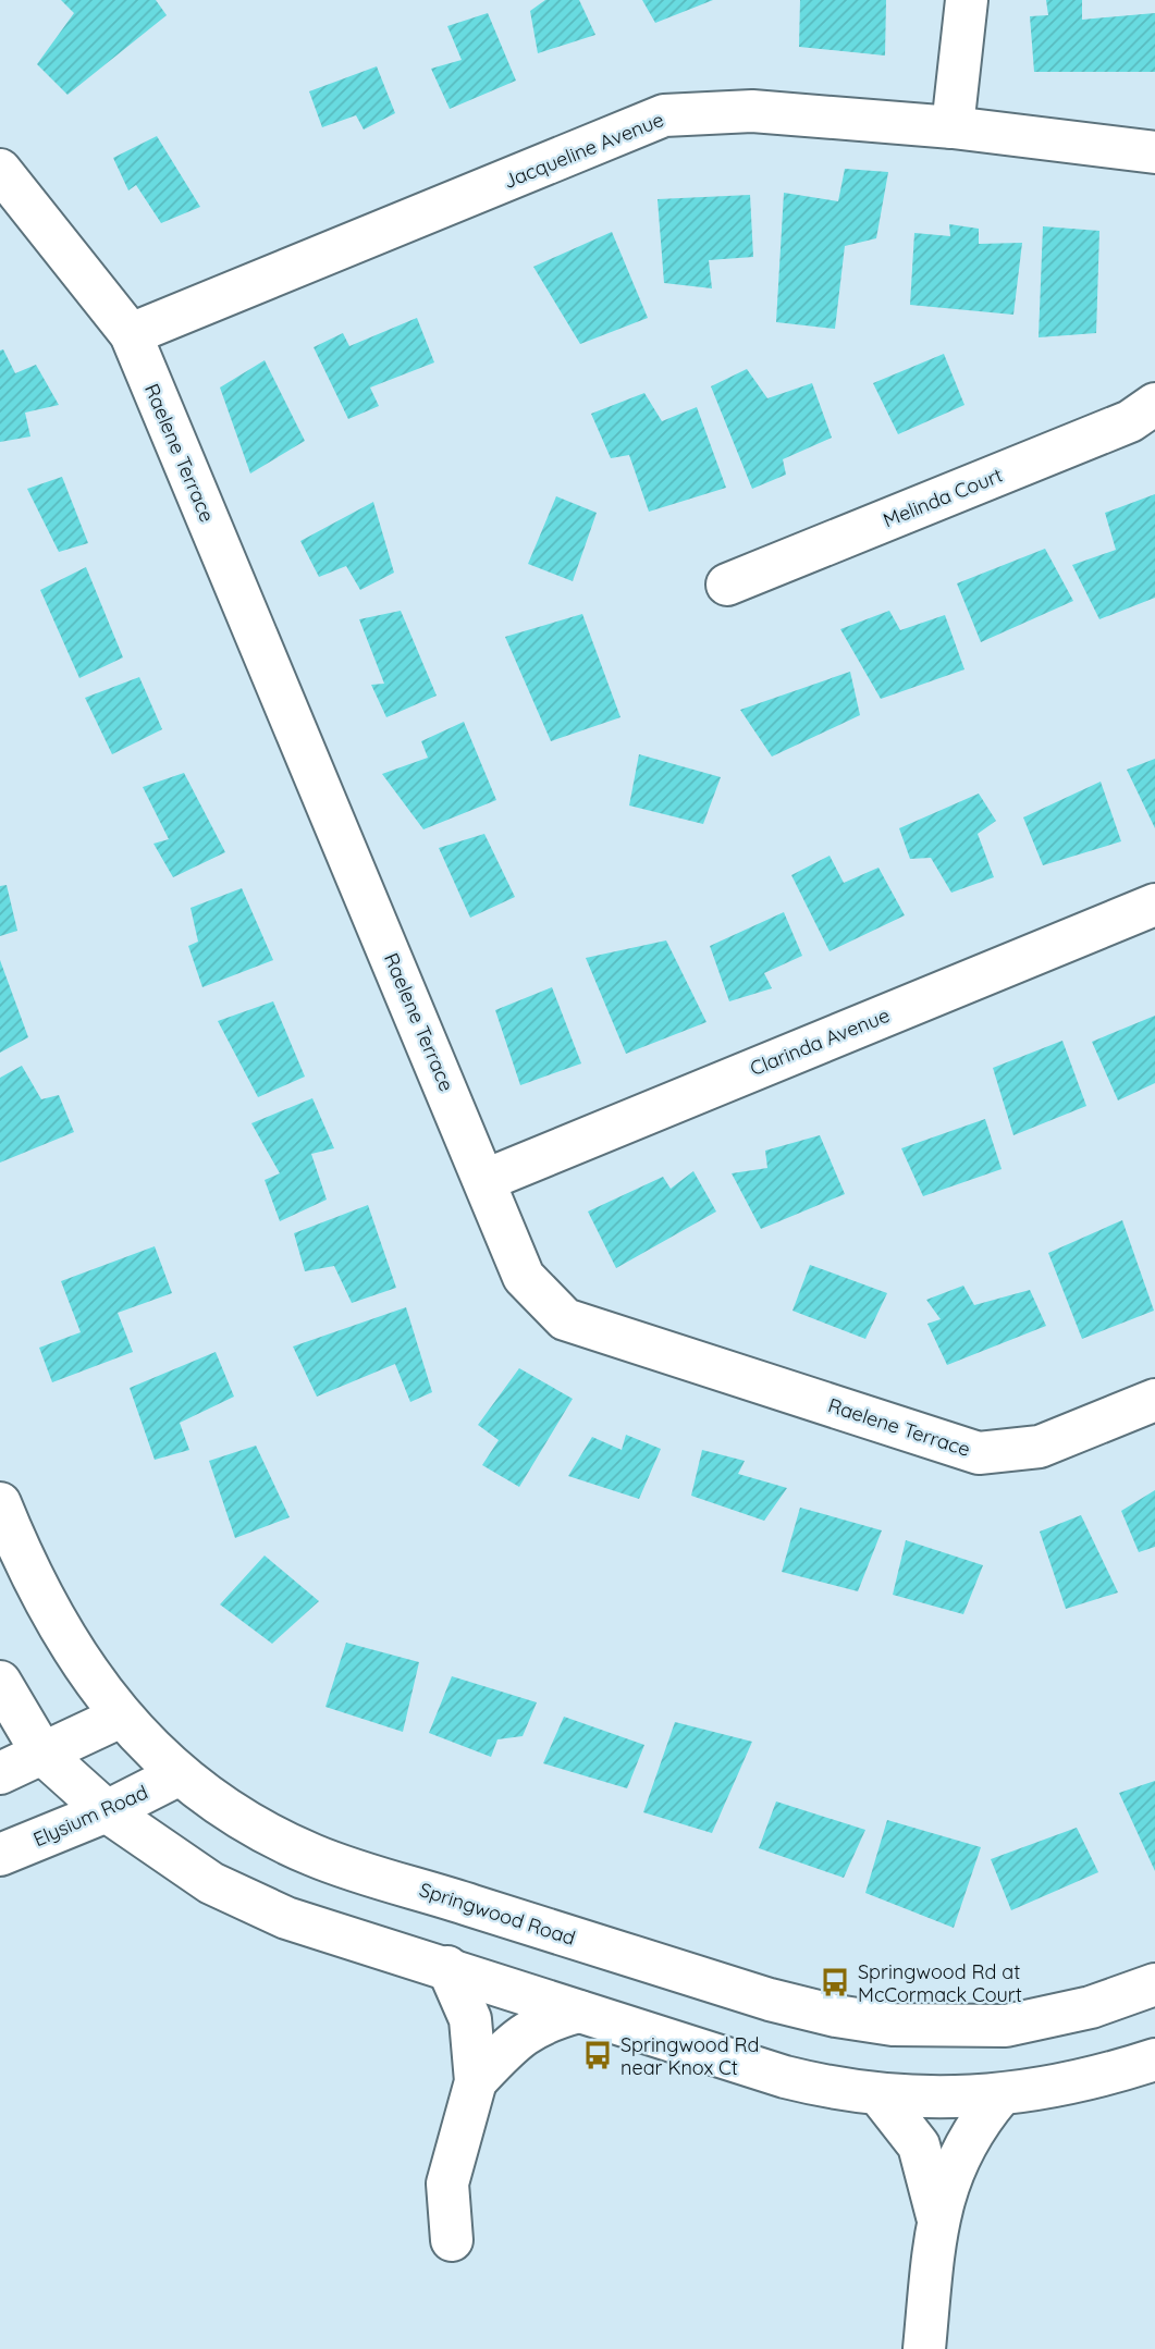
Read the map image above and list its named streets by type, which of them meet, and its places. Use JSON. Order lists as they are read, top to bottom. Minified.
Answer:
{"streets":{"street":["Jacqueline Avenue","Raelene Terrace","Melinda Court","Clarinda Avenue","Elysium Road","Springwood Road"]},"crossings":[["Jacqueline Avenue","Raelene Terrace"],["Raelene Terrace","Clarinda Avenue"],["Elysium Road","Springwood Road"]],"places":{"bus stop":["Springwood Rd at McCormack Court","Springwood Rd near Knox Ct"]}}
